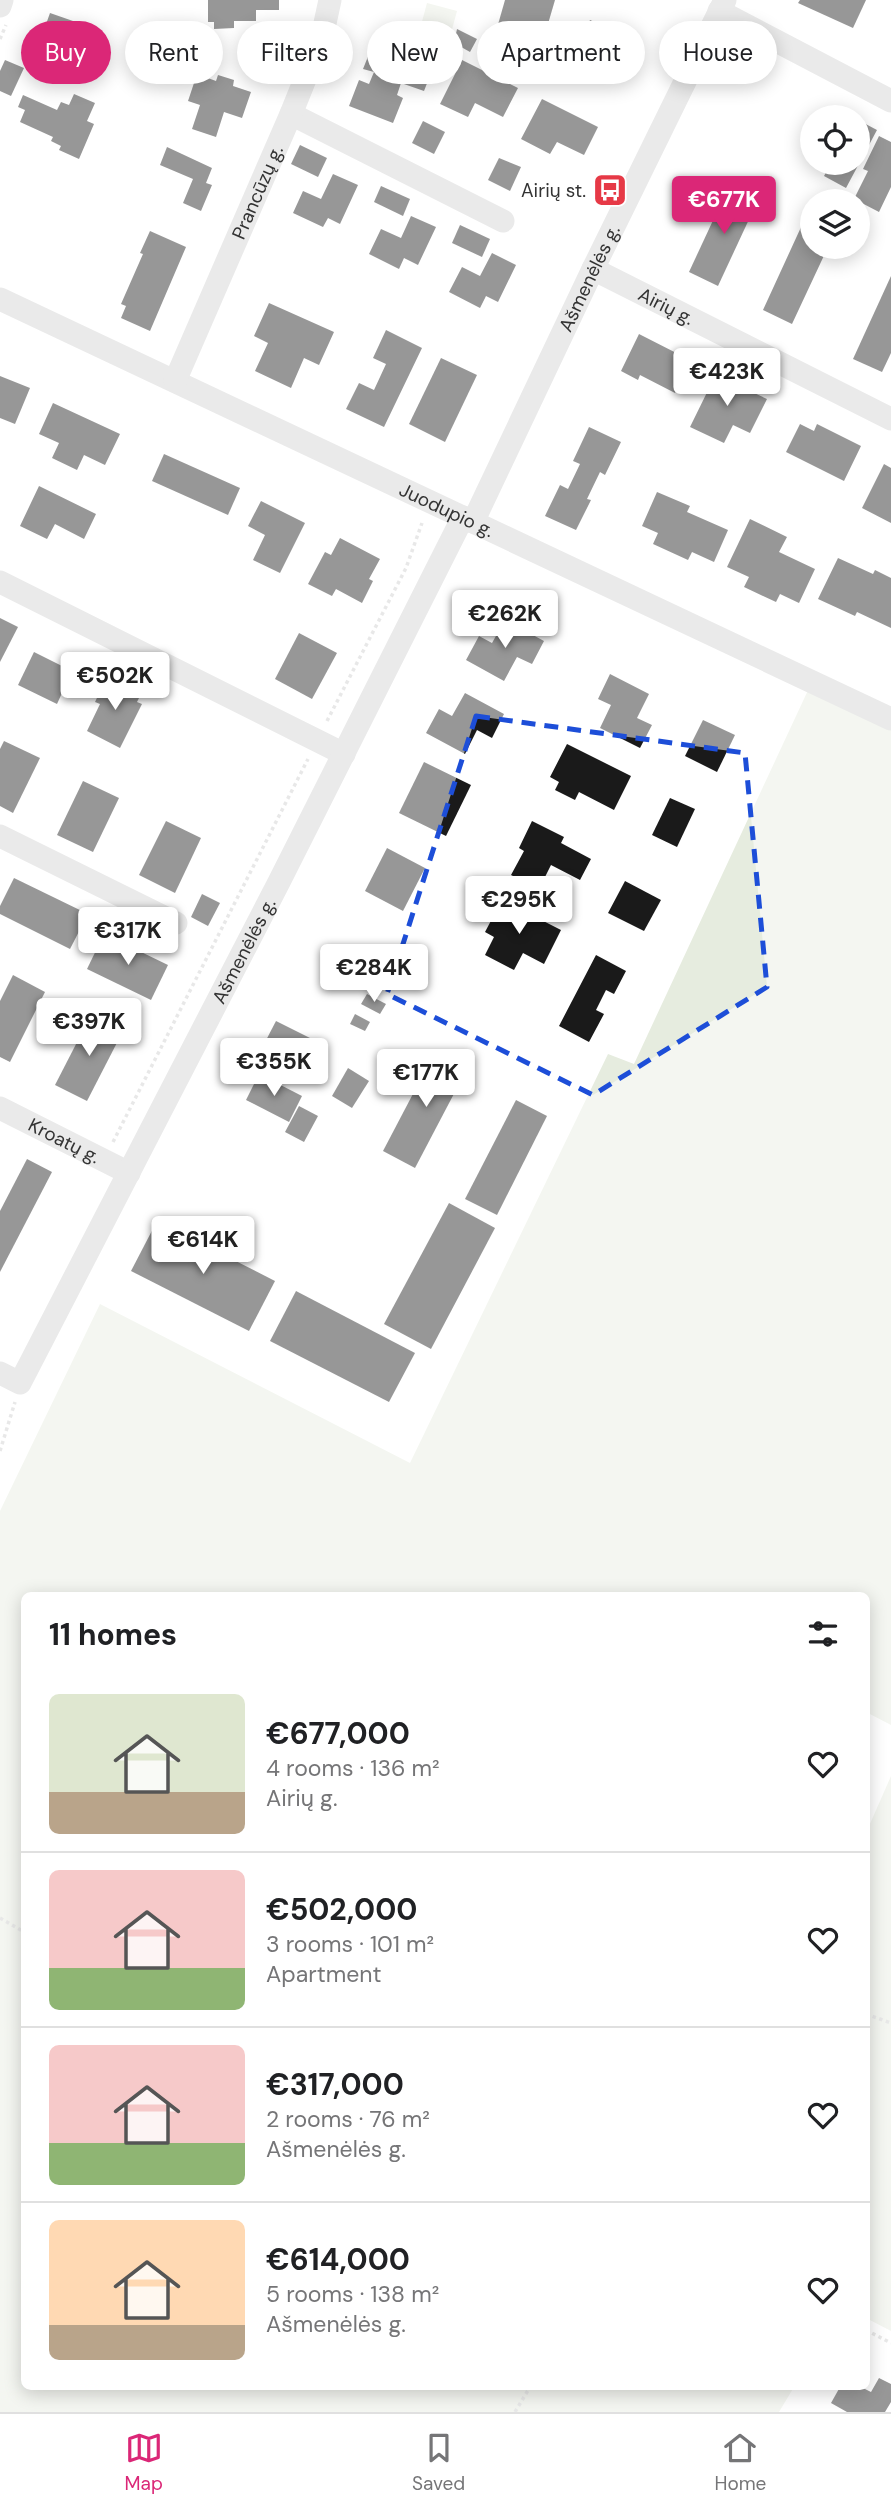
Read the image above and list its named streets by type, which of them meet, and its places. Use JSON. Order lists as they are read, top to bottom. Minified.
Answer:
{"streets":{"street":["Prancūzų g.","Ašmenėlės g.","Airių g.","Juodupio g.","Kroatų g."]},"crossings":[["Prancūzų g.","Juodupio g."],["Ašmenėlės g.","Airių g."],["Ašmenėlės g.","Juodupio g."],["Ašmenėlės g.","Kroatų g."]],"places":{"bus stop":["Airių st."]},"page":{"chip":["Buy","Rent","Filters","New","Apartment","House"],"price":["€677K","€423K","€262K","€502K","€295K","€317K","€284K","€397K","€355K","€177K","€614K"],"heading":"11 homes","list":[{"name":"€677,000","note":"4 rooms · 136 m² · Airių g."},{"name":"€502,000","note":"3 rooms · 101 m² · Apartment"},{"name":"€317,000","note":"2 rooms · 76 m² · Ašmenėlės g."},{"name":"€614,000","note":"5 rooms · 138 m² · Ašmenėlės g."}],"tabs":["Map","Saved","Home"]}}
